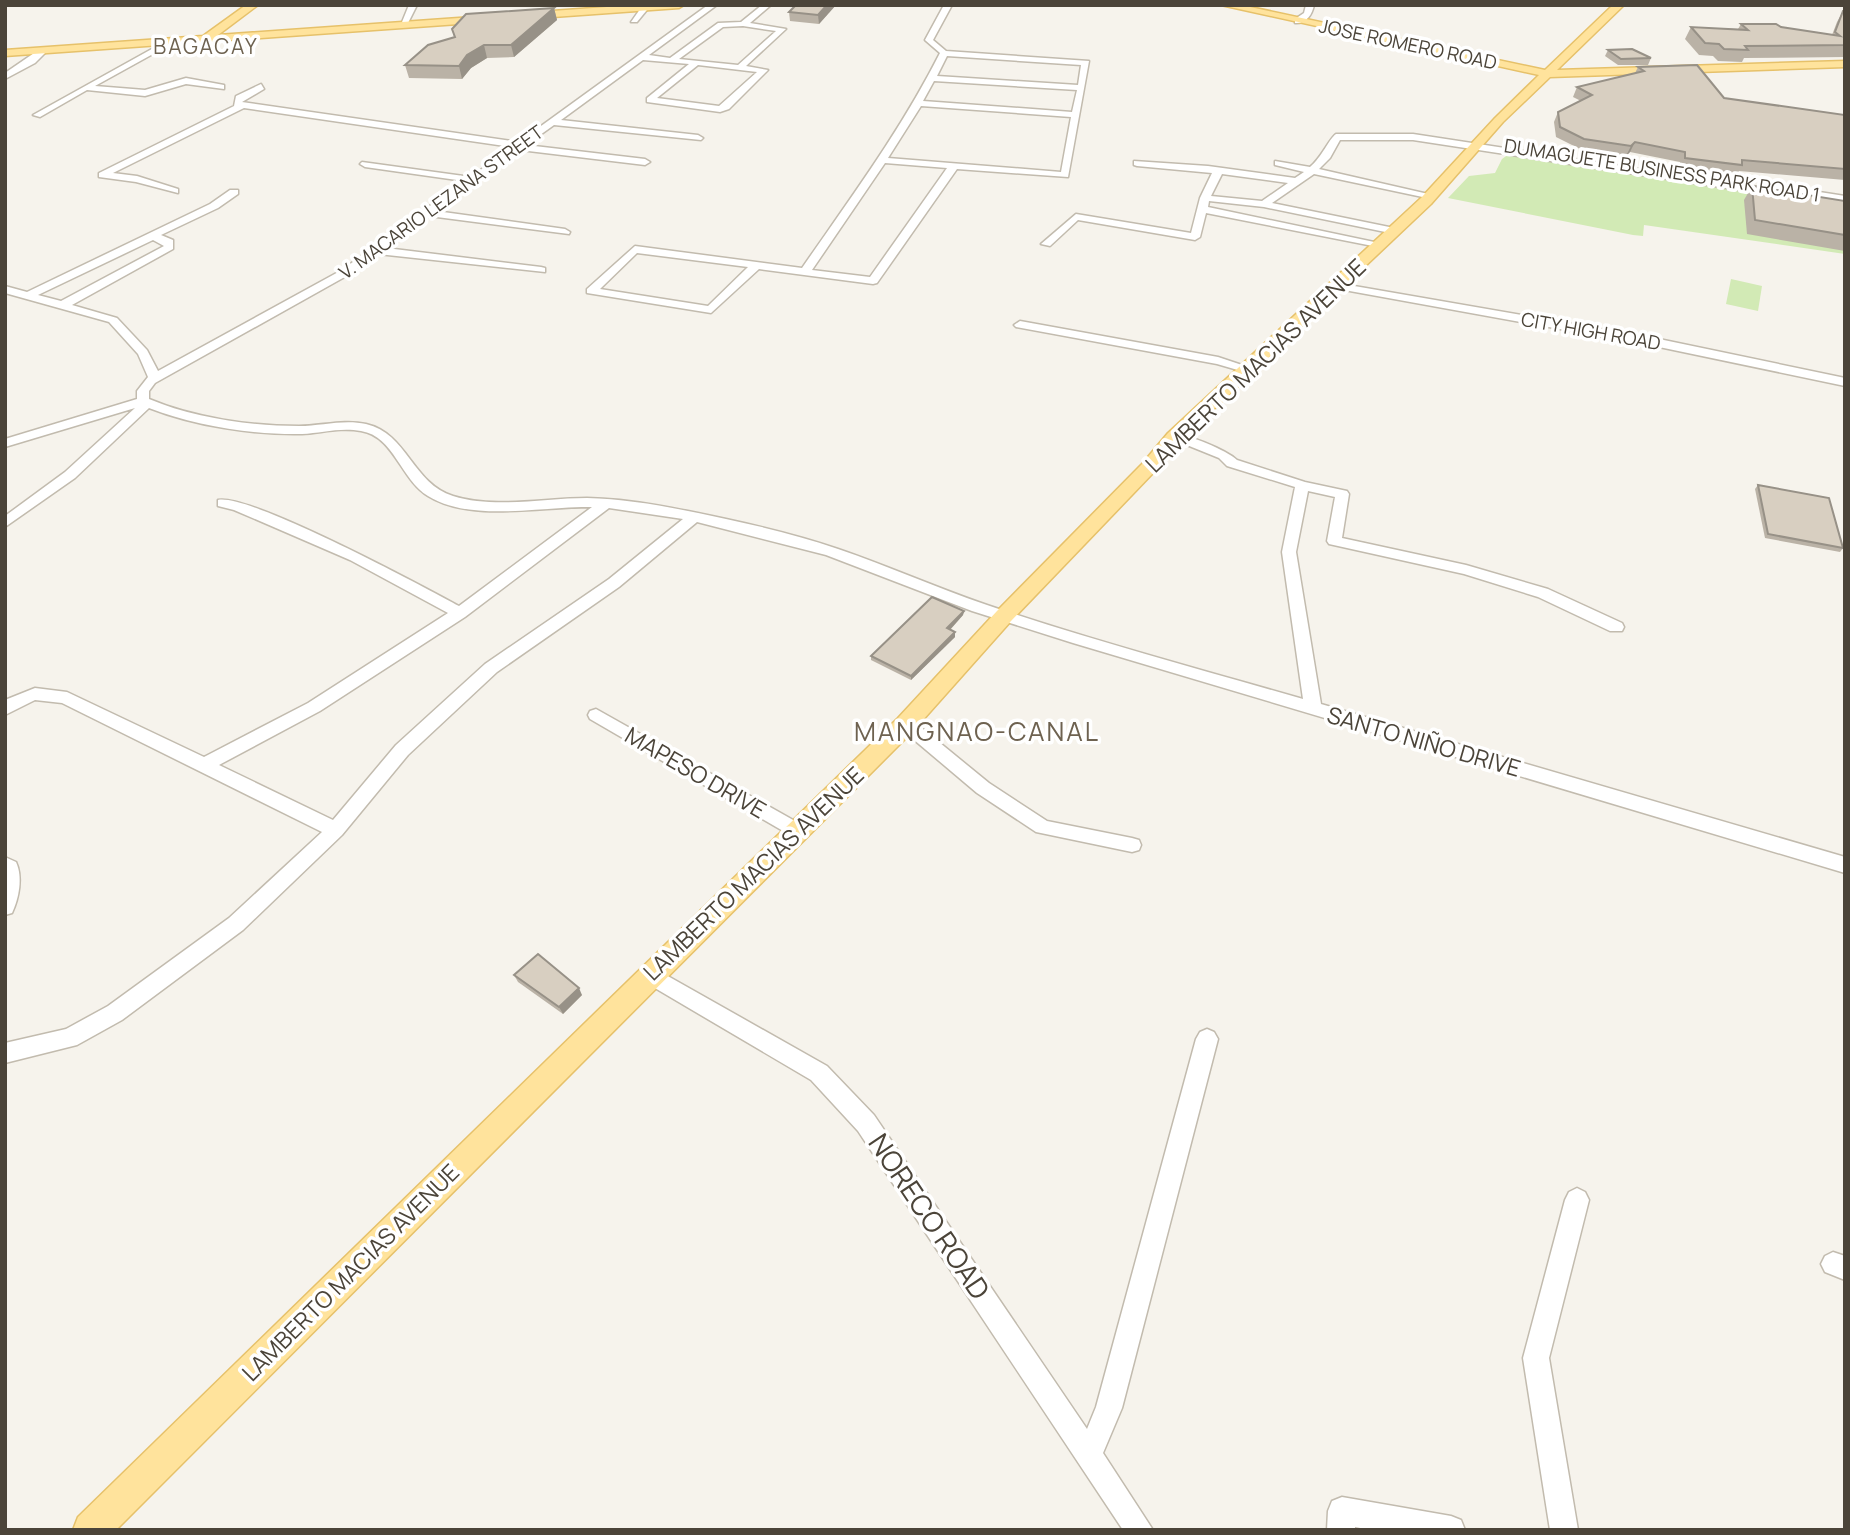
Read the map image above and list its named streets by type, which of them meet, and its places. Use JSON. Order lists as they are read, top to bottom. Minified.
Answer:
{"streets":{"main road":["JOSE ROMERO ROAD","LAMBERTO MACIAS AVENUE"],"street":["DUMAGUETE BUSINESS PARK ROAD 1","V. MACARIO LEZANA STREET","CITY HIGH ROAD","SANTO NIÑO DRIVE","MAPESO DRIVE","NORECO ROAD"]},"crossings":[["JOSE ROMERO ROAD","LAMBERTO MACIAS AVENUE"],["DUMAGUETE BUSINESS PARK ROAD 1","LAMBERTO MACIAS AVENUE"],["CITY HIGH ROAD","LAMBERTO MACIAS AVENUE"],["LAMBERTO MACIAS AVENUE","SANTO NIÑO DRIVE"],["LAMBERTO MACIAS AVENUE","MAPESO DRIVE"],["LAMBERTO MACIAS AVENUE","NORECO ROAD"]],"districts":["BAGACAY","MANGNAO-CANAL"]}
